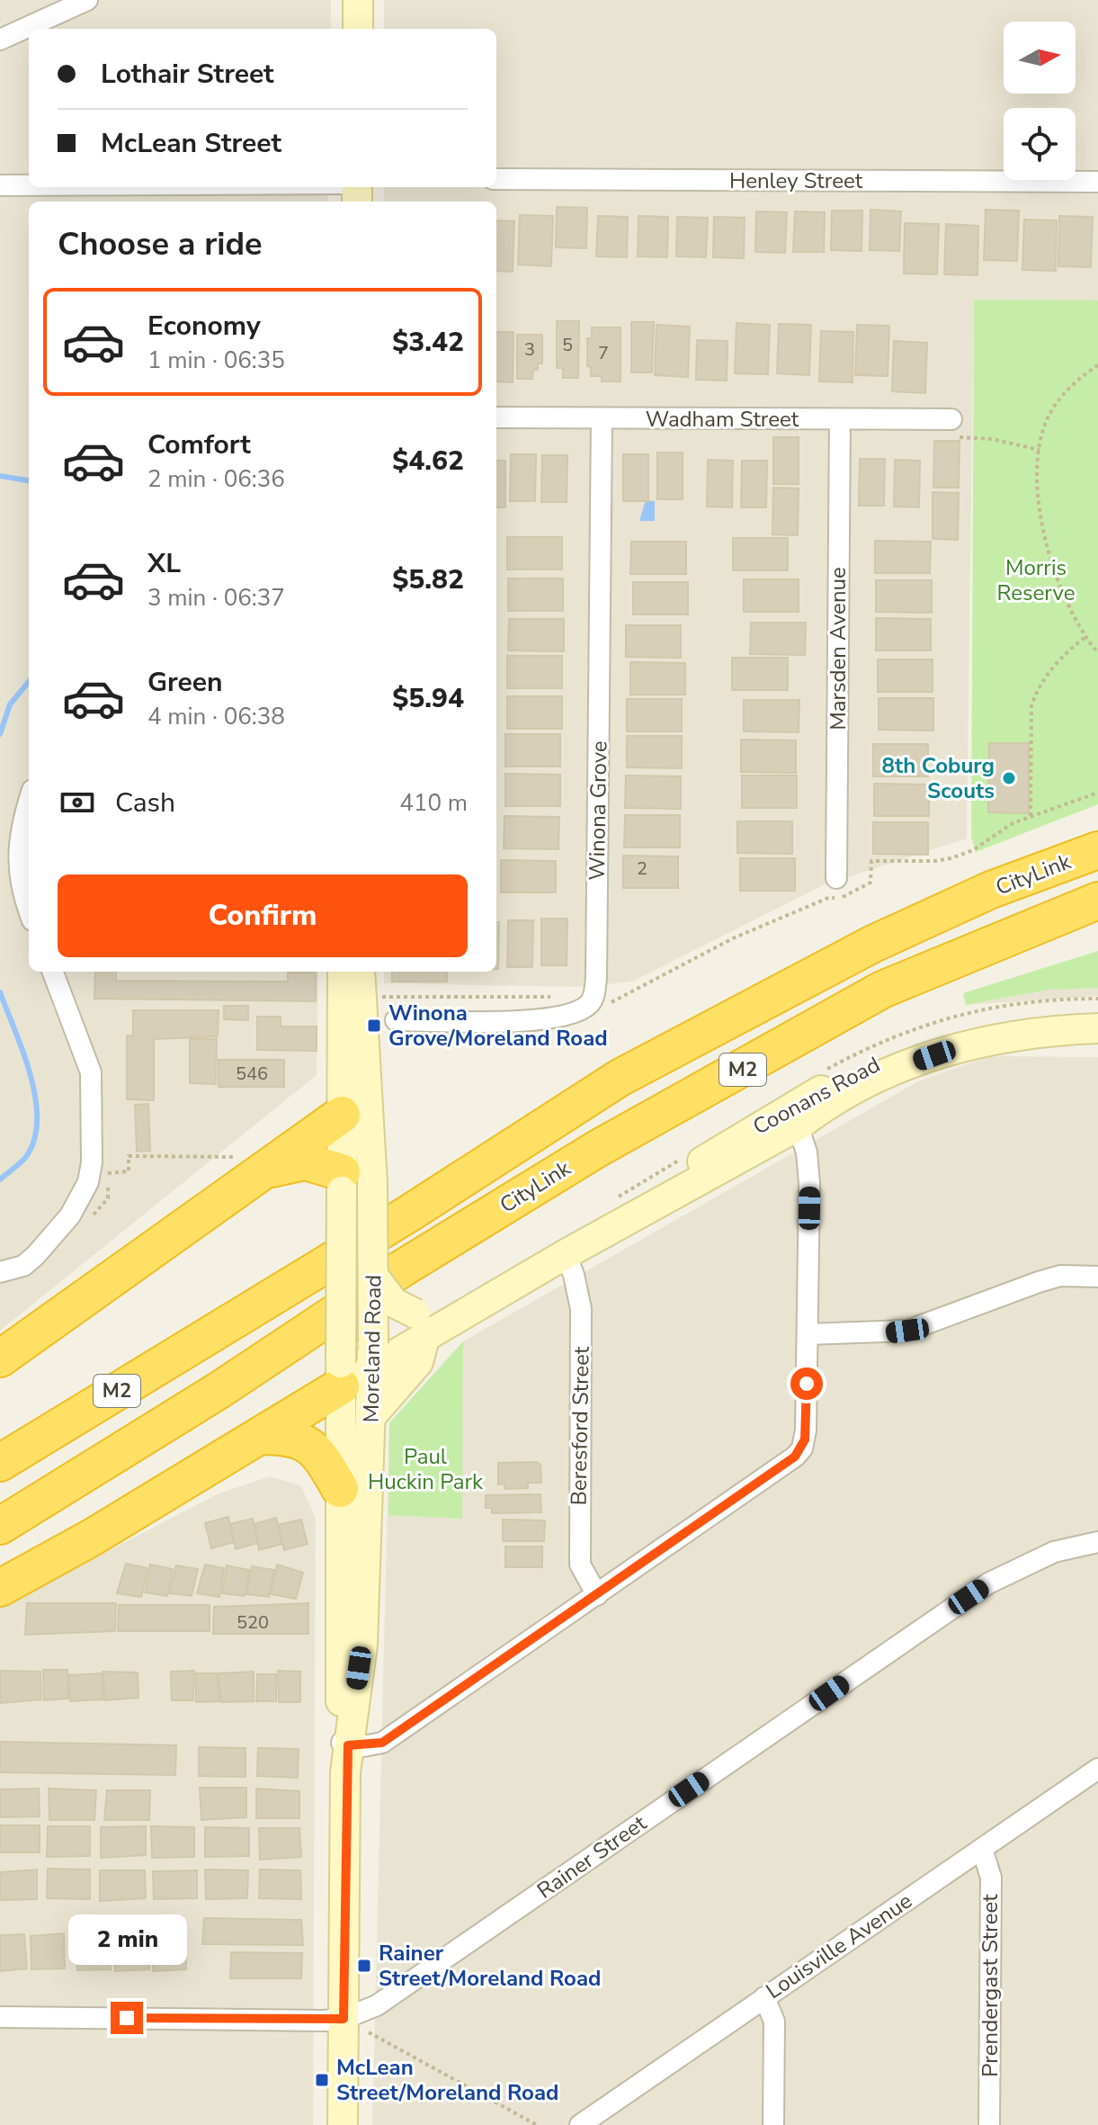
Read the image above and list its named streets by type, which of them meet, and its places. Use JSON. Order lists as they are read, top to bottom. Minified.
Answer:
{"streets":{"highway":["CityLink","M2"],"main road":["Coonans Road","Moreland Road"],"street":["Henley Street","Wadham Street","Marsden Avenue","Winona Grove","Beresford Street","Rainer Street","Louisville Avenue","Prendergast Street"]},"crossings":[["Wadham Street","Marsden Avenue"],["Wadham Street","Winona Grove"],["Coonans Road","Beresford Street"],["Moreland Road","Rainer Street"],["Louisville Avenue","Prendergast Street"]],"parks":["Morris Reserve","Paul Huckin Park"],"places":{"other":["8th Coburg Scouts"],"transit":["Winona Grove/Moreland Road","Rainer Street/Moreland Road","McLean Street/Moreland Road"]},"house_numbers":["5","3","7","2","546","520"],"north":"right","page":{"banner":["Lothair Street","McLean Street"],"heading":"Choose a ride","list":[{"name":"Economy","note":"1 min · 06:35","value":"$3.42"},{"name":"Comfort","note":"2 min · 06:36","value":"$4.62"},{"name":"XL","note":"3 min · 06:37","value":"$5.82"},{"name":"Green","note":"4 min · 06:38","value":"$5.94"}],"pay":["Cash","410 m"],"buttons":"Confirm","bubble":"2 min"}}
